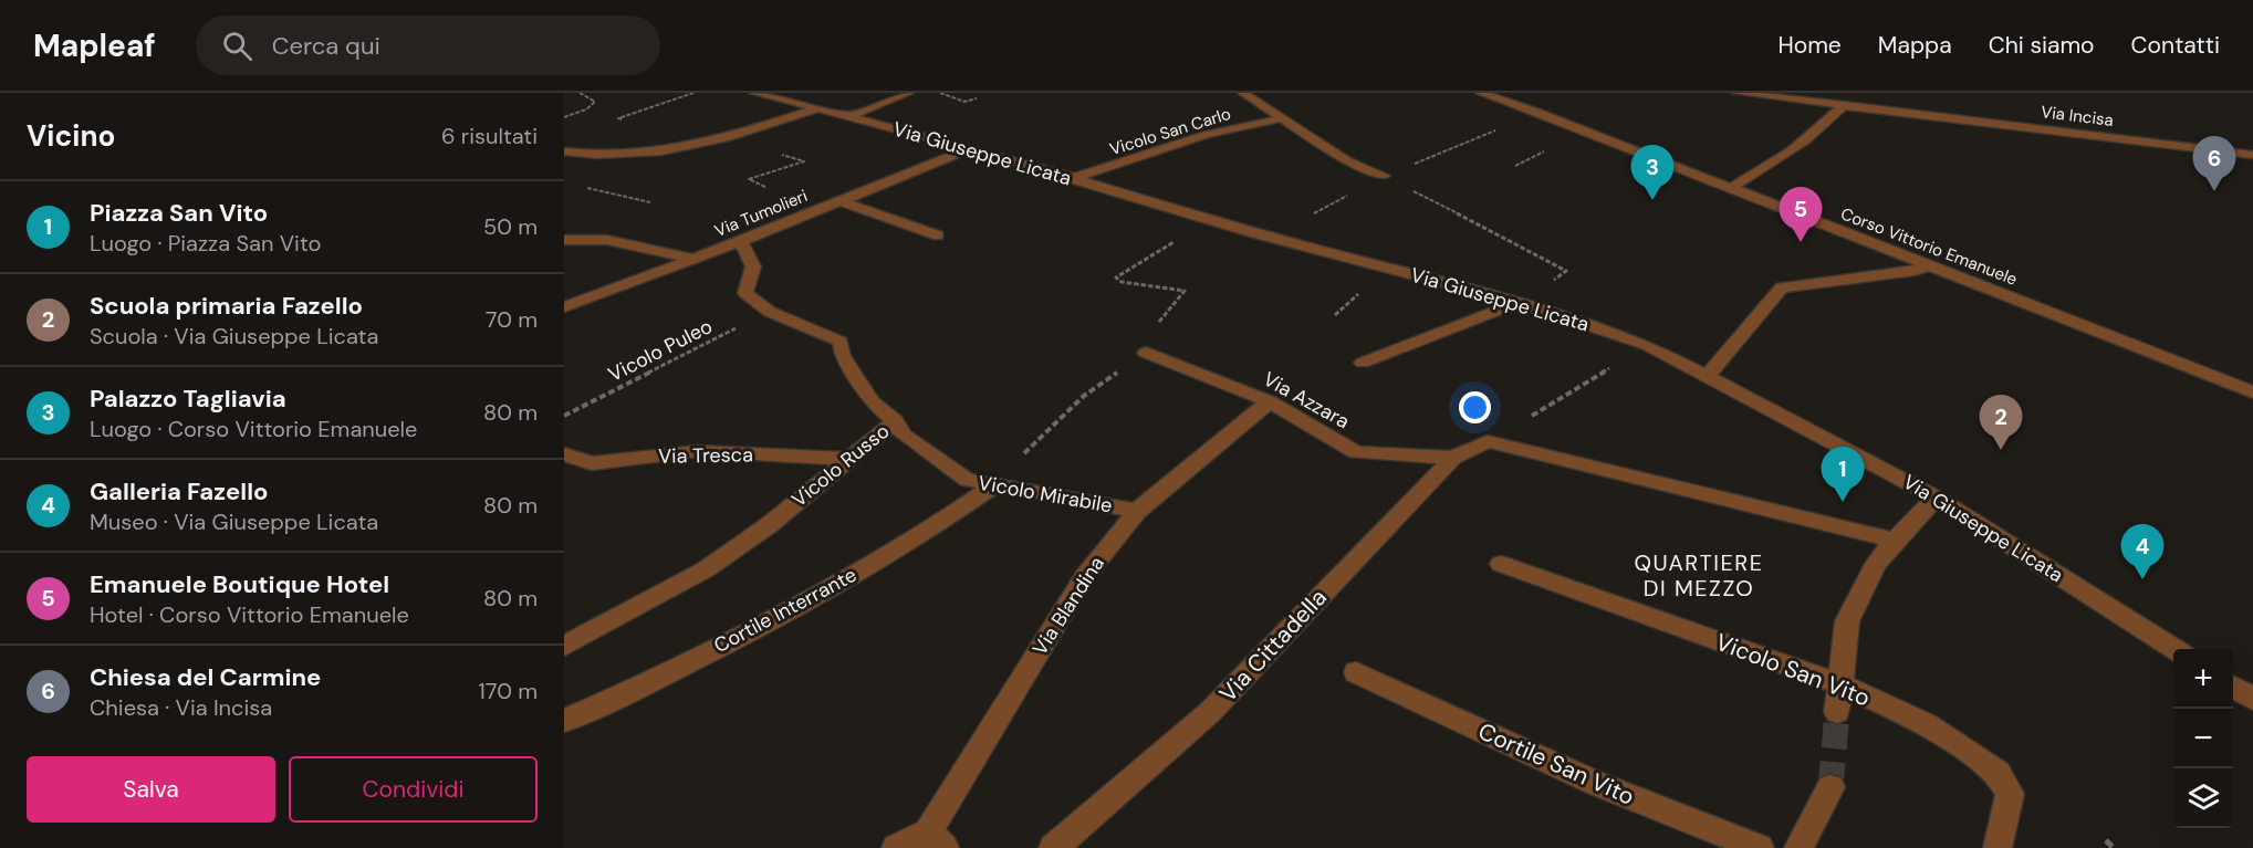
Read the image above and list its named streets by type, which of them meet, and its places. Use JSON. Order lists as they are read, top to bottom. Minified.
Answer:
{"streets":{"street":["Via Incisa","Vicolo San Carlo","Via Giuseppe Licata","Via Tumolieri","Corso Vittorio Emanuele","Via Azzara","Via Tresca","Vicolo Russo","Vicolo Mirabile","Via Blandina","Cortile Interrante","Via Cittadella","Vicolo San Vito","Cortile San Vito"],"path":["Vicolo Puleo"]},"crossings":[["Vicolo San Carlo","Via Giuseppe Licata"],["Via Giuseppe Licata","Via Tumolieri"],["Via Tumolieri","Vicolo Russo"],["Vicolo Puleo","Vicolo Russo"],["Via Azzara","Via Blandina"],["Via Azzara","Via Cittadella"],["Via Tresca","Vicolo Russo"],["Vicolo Russo","Vicolo Mirabile"],["Vicolo Mirabile","Via Blandina"],["Vicolo Mirabile","Cortile Interrante"]],"districts":["QUARTIERE DI MEZZO"],"page":{"header":"Mapleaf","search":"Cerca qui","nav":["Home","Mappa","Chi siamo","Contatti"],"heading":["Vicino","6 risultati"],"pins":["6","3","5","2","1","4"],"list":[{"mark":"1","name":"Piazza San Vito","note":"Luogo · Piazza San Vito","value":"50 m"},{"mark":"2","name":"Scuola primaria Fazello","note":"Scuola · Via Giuseppe Licata","value":"70 m"},{"mark":"3","name":"Palazzo Tagliavia","note":"Luogo · Corso Vittorio Emanuele","value":"80 m"},{"mark":"4","name":"Galleria Fazello","note":"Museo · Via Giuseppe Licata","value":"80 m"},{"mark":"5","name":"Emanuele Boutique Hotel","note":"Hotel · Corso Vittorio Emanuele","value":"80 m"},{"mark":"6","name":"Chiesa del Carmine","note":"Chiesa · Via Incisa","value":"170 m"}],"map_buttons":["+","−"],"buttons":["Salva","Condividi"]}}
